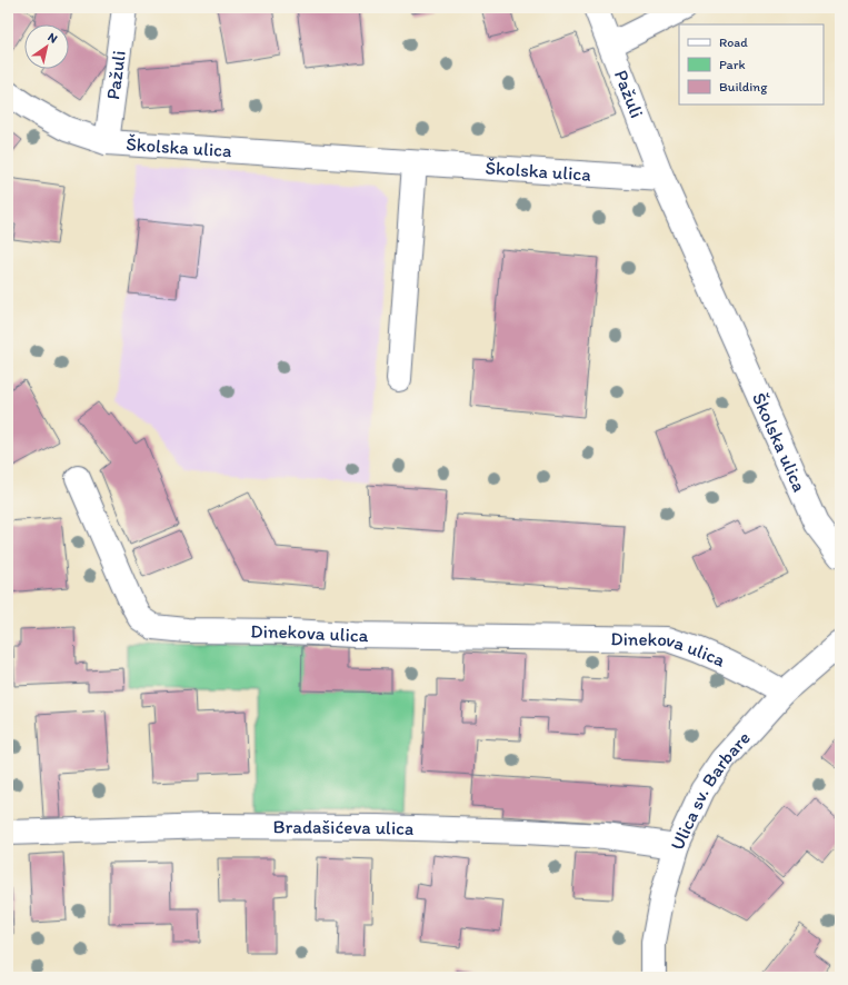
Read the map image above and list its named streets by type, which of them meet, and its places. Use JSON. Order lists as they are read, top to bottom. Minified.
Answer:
{"streets":{"street":["Pažuli","Školska ulica","Dinekova ulica","Ulica sv. Barbare","Bradašićeva ulica"]},"crossings":[["Pažuli","Školska ulica"],["Dinekova ulica","Ulica sv. Barbare"],["Ulica sv. Barbare","Bradašićeva ulica"]],"legend":["Road","Park","Building"],"north":"top right"}
